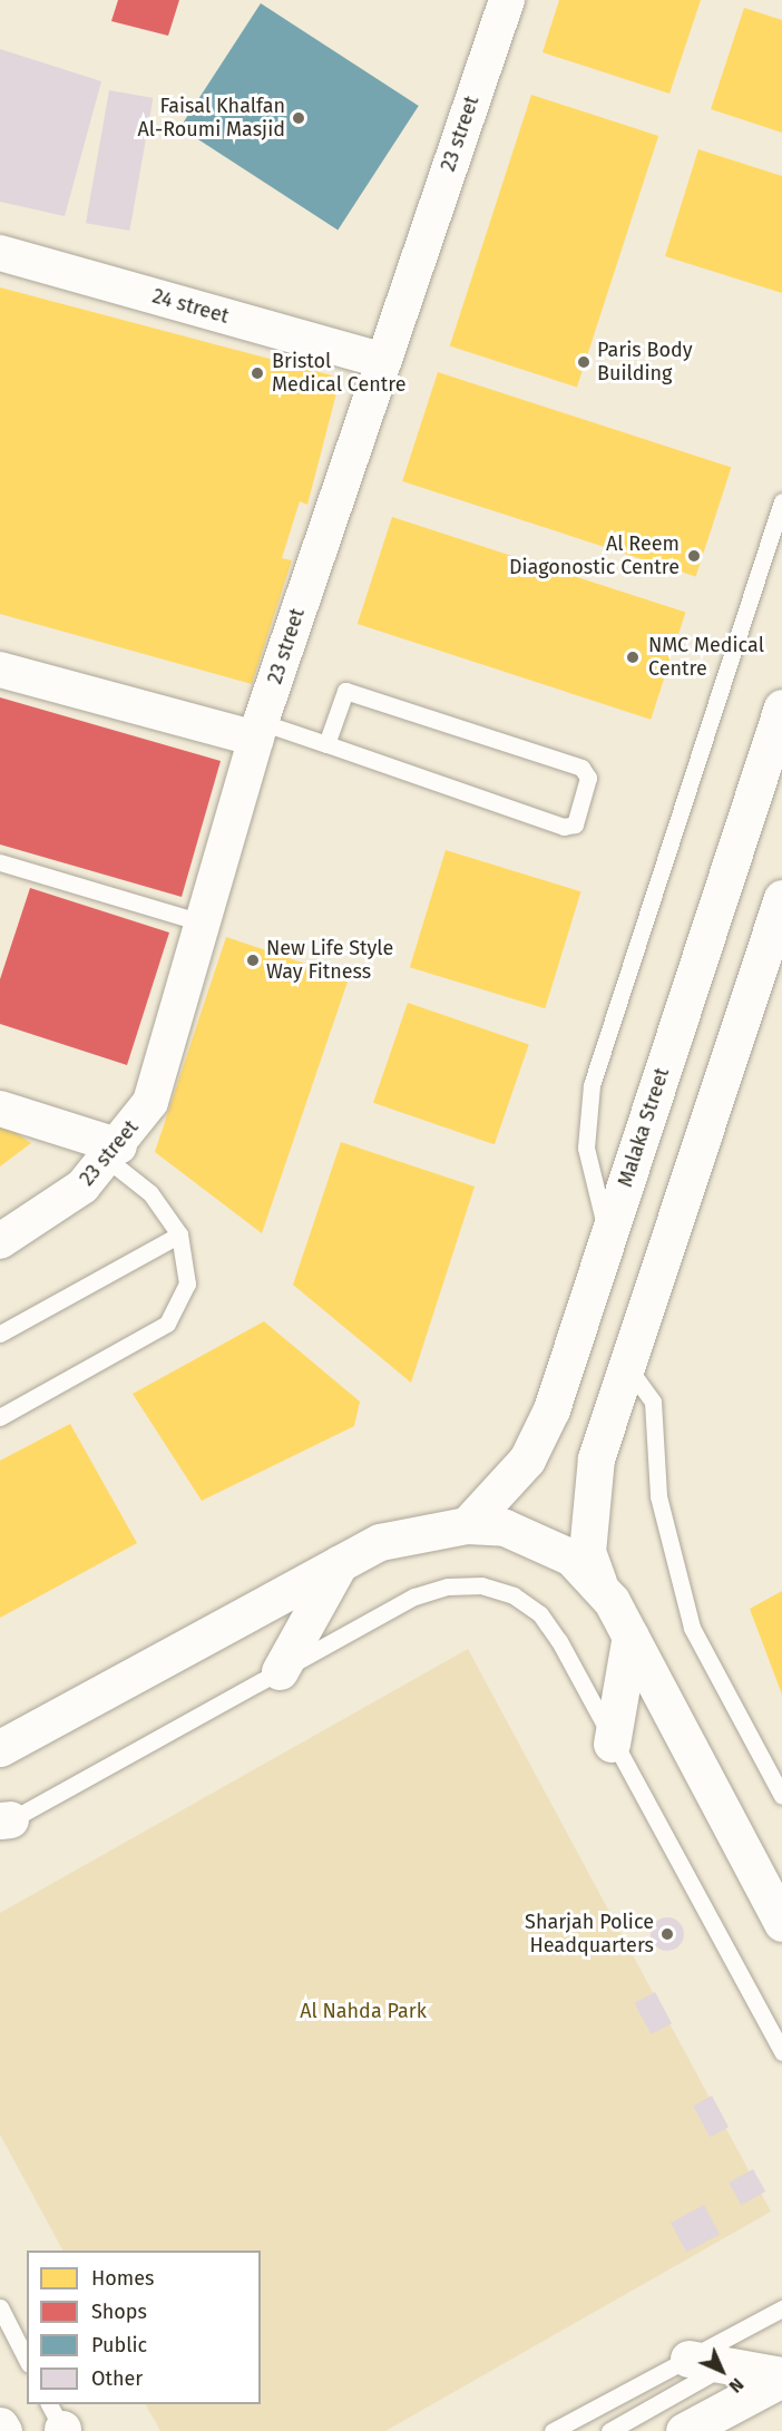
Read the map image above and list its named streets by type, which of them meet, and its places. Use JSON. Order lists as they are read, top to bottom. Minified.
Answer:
{"streets":{"street":["23 street","24 street","Malaka Street"]},"crossings":[["23 street","24 street"]],"parks":["Al Nahda Park"],"places":["Faisal Khalfan Al-Roumi Masjid","Paris Body Building","Bristol Medical Centre","Al Reem Diagonostic Centre","NMC Medical Centre","New Life Style Way Fitness","Sharjah Police Headquarters"],"legend":["Homes","Shops","Public","Other"],"north":"bottom right"}
